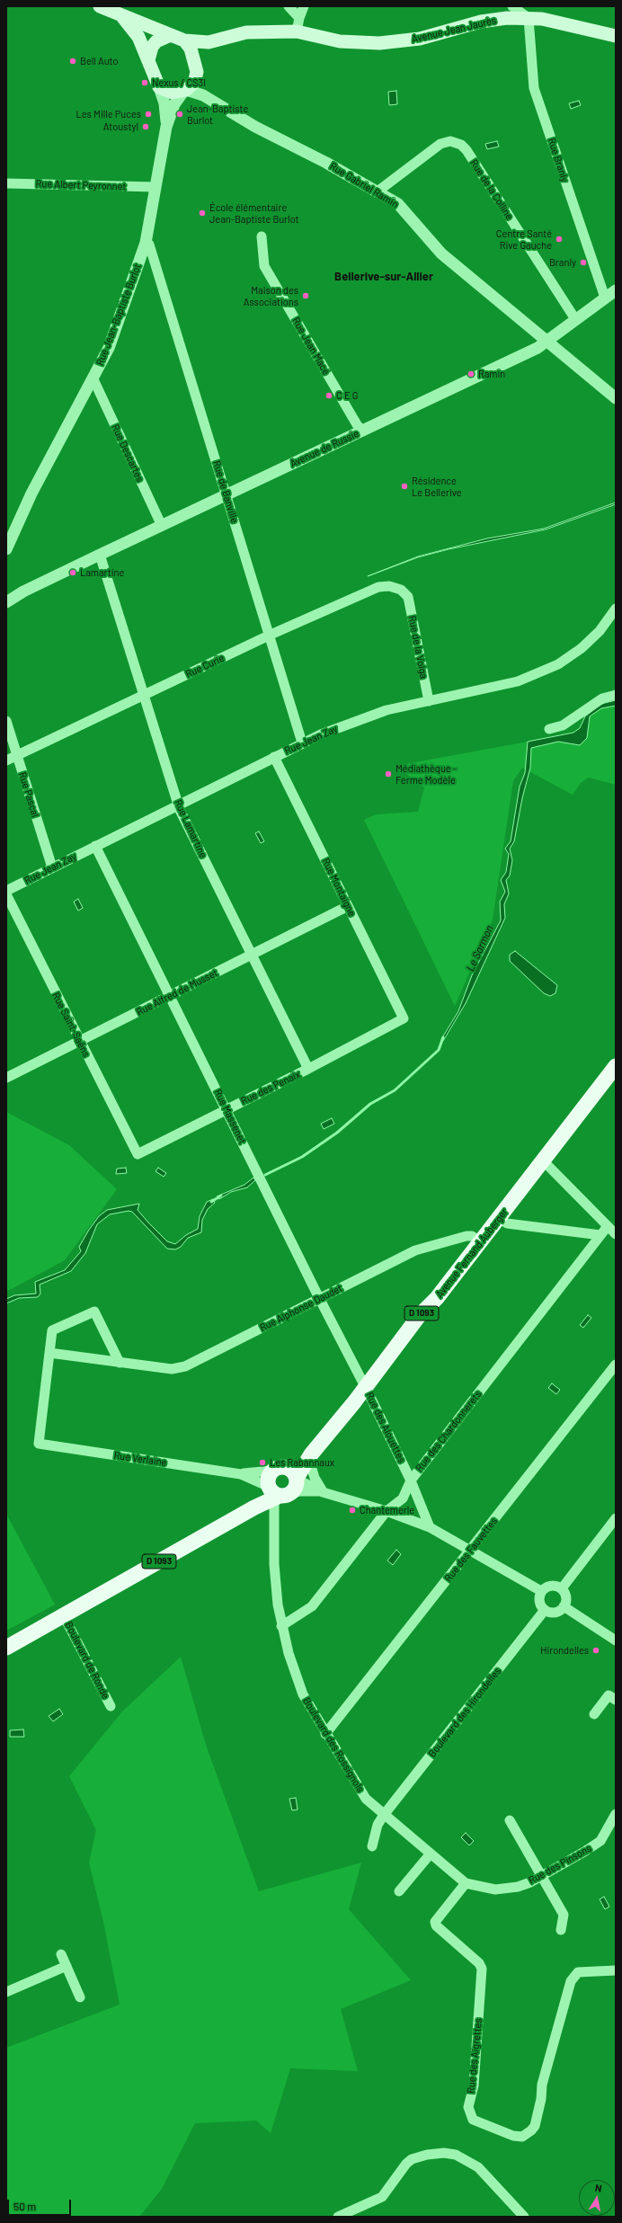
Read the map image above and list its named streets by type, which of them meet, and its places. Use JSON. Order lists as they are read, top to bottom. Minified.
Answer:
{"streets":{"main road":["Avenue Jean Jaurès","Avenue Fernand Auberger","D 1093"],"street":["Rue Branly","Rue Albert Peyronnet","Rue Gabriel Ramin","Rue de la Colline","Rue Jean-Baptiste Burlot","Rue Jean Macé","Avenue de Russie","Rue Descartes","Rue de Banville","Rue de la Volga","Rue Curie","Rue Jean Zay","Rue Pascal","Rue Lamartine","Rue Montaigne","Rue Alfred de Musset","Rue Saint-Saëns","Rue des Penaix","Rue Massenet","Rue Alphonse Daudet","Rue des Alouettes","Rue des Chardonnerets","Rue Verlaine","Rue des Fauvettes","Boulevard de Ronde","Boulevard des Hirondelles","Boulevard des Rossignols","Rue des Pinsons","Rue des Aigrettes"]},"crossings":[["Avenue Jean Jaurès","Rue Branly"],["Avenue Jean Jaurès","Rue Gabriel Ramin"],["Avenue Jean Jaurès","Rue Jean-Baptiste Burlot"],["Rue Branly","Avenue de Russie"],["Rue Albert Peyronnet","Rue Jean-Baptiste Burlot"],["Rue Gabriel Ramin","Rue de la Colline"],["Rue Gabriel Ramin","Rue Jean-Baptiste Burlot"],["Rue Gabriel Ramin","Avenue de Russie"],["Rue de la Colline","Avenue de Russie"],["Rue Jean-Baptiste Burlot","Rue Descartes"],["Rue Jean-Baptiste Burlot","Rue de Banville"],["Rue Jean Macé","Avenue de Russie"],["Avenue de Russie","Rue Descartes"],["Avenue de Russie","Rue de Banville"],["Avenue de Russie","Rue Lamartine"],["Rue de Banville","Rue Curie"],["Rue de Banville","Rue Jean Zay"],["Rue de la Volga","Rue Curie"],["Rue de la Volga","Rue Jean Zay"],["Rue Curie","Rue Pascal"],["Rue Curie","Rue Lamartine"],["Rue Jean Zay","Rue Pascal"],["Rue Jean Zay","Rue Lamartine"],["Rue Jean Zay","Rue Montaigne"],["Rue Jean Zay","Rue Massenet"],["Rue Lamartine","Rue Alfred de Musset"],["Rue Lamartine","Rue des Penaix"],["Rue Montaigne","Rue Alfred de Musset"],["Rue Montaigne","Rue des Penaix"],["Rue Alfred de Musset","Rue Saint-Saëns"],["Rue Alfred de Musset","Rue Massenet"],["Rue Saint-Saëns","Rue des Penaix"],["Rue des Penaix","Rue Massenet"],["Rue Massenet","Avenue Fernand Auberger"],["Rue Massenet","Rue Alphonse Daudet"],["Rue Massenet","Rue des Alouettes"],["Avenue Fernand Auberger","Rue Alphonse Daudet"],["Avenue Fernand Auberger","D 1093"],["Avenue Fernand Auberger","Rue des Alouettes"],["Avenue Fernand Auberger","Rue Verlaine"],["Avenue Fernand Auberger","Boulevard des Rossignols"],["Rue Alphonse Daudet","Rue Verlaine"],["D 1093","Boulevard de Ronde"],["Rue des Alouettes","Rue des Chardonnerets"],["Rue des Chardonnerets","Boulevard des Rossignols"],["Rue Verlaine","Boulevard des Rossignols"],["Rue des Fauvettes","Boulevard des Rossignols"],["Boulevard des Hirondelles","Boulevard des Rossignols"],["Boulevard des Hirondelles","Rue des Pinsons"],["Boulevard des Rossignols","Rue des Pinsons"],["Rue des Pinsons","Rue des Aigrettes"]],"districts":["Bellerive-sur-Allier"],"water":["Le Sarmon"],"places":["Bell Auto","Nexus / CS3I","Les Mille Puces","Jean-Baptiste Burlot","Atoustyl","École élémentaire Jean-Baptiste Burlot","Centre Santé Rive Gauche","Branly","Maison des Associations","Ramin","C E G","Résidence Le Bellerive","Lamartine","Médiathèque - Ferme Modèle","Les Rabannaux","Chantemerle","Hirondelles"],"scale_bar":"50 m","north":"top"}
